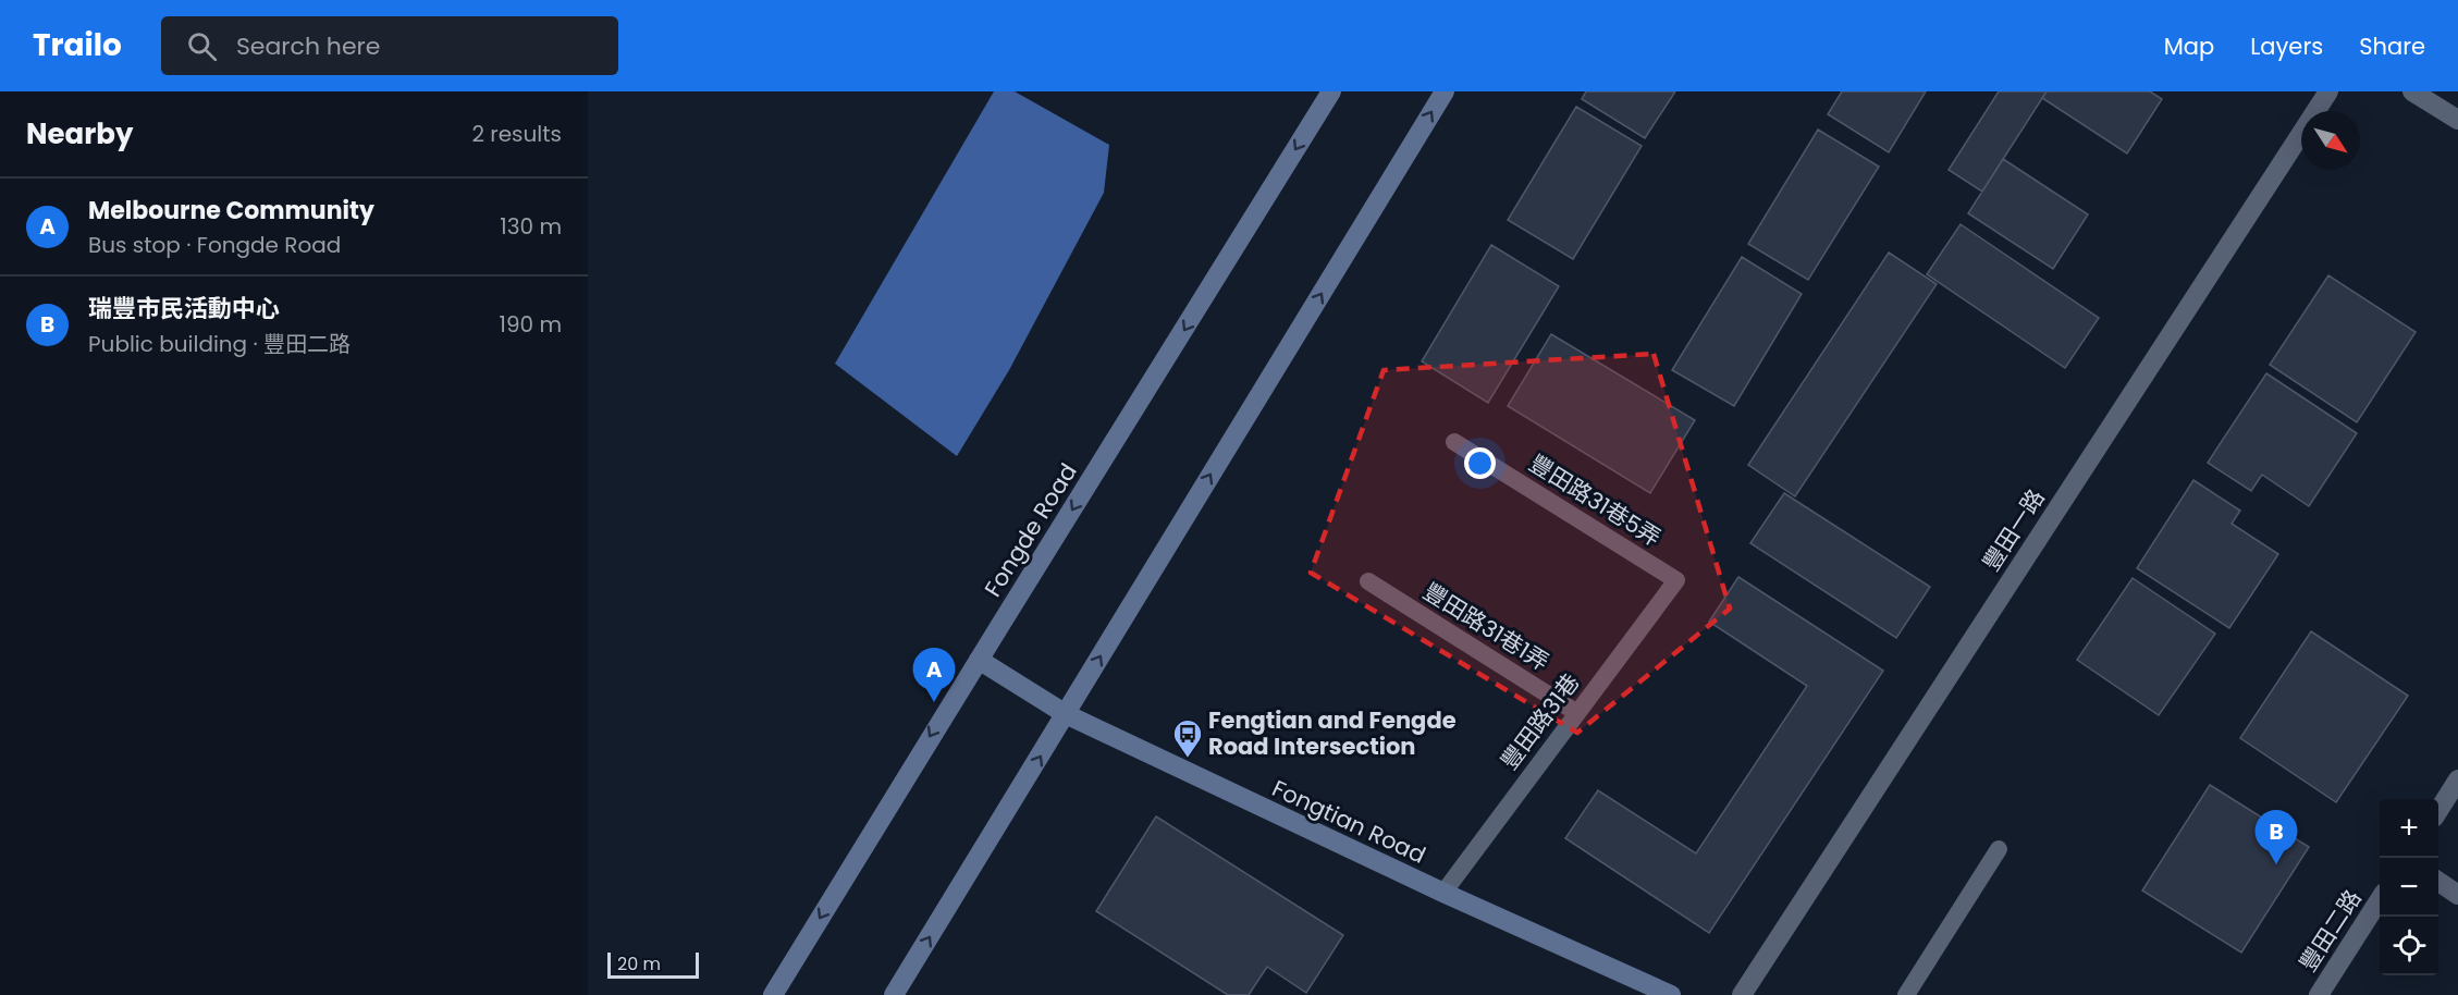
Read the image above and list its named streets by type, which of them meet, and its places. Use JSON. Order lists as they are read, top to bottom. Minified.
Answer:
{"streets":{"main road":["Fongde Road","Fongtian Road"],"street":["豐田一路","豐田二路"],"lane":["豐田路31巷5弄","豐田路31巷1弄","豐田路31巷"]},"crossings":[["豐田路31巷5弄","豐田路31巷"],["Fongde Road","Fongtian Road"],["豐田路31巷1弄","豐田路31巷"],["豐田路31巷","Fongtian Road"]],"places":{"bus stop":["Fengtian and Fengde Road Intersection"]},"scale_bar":"20 m","north":"bottom right","page":{"header":"Trailo","search":"Search here","nav":["Map","Layers","Share"],"heading":["Nearby","2 results"],"list":[{"mark":"A","name":"Melbourne Community","note":"Bus stop · Fongde Road","value":"130 m"},{"mark":"B","name":"瑞豐市民活動中心","note":"Public building · 豐田二路","value":"190 m"}],"pins":["A","B"],"map_buttons":["+","−"],"scale":"20 m"}}
